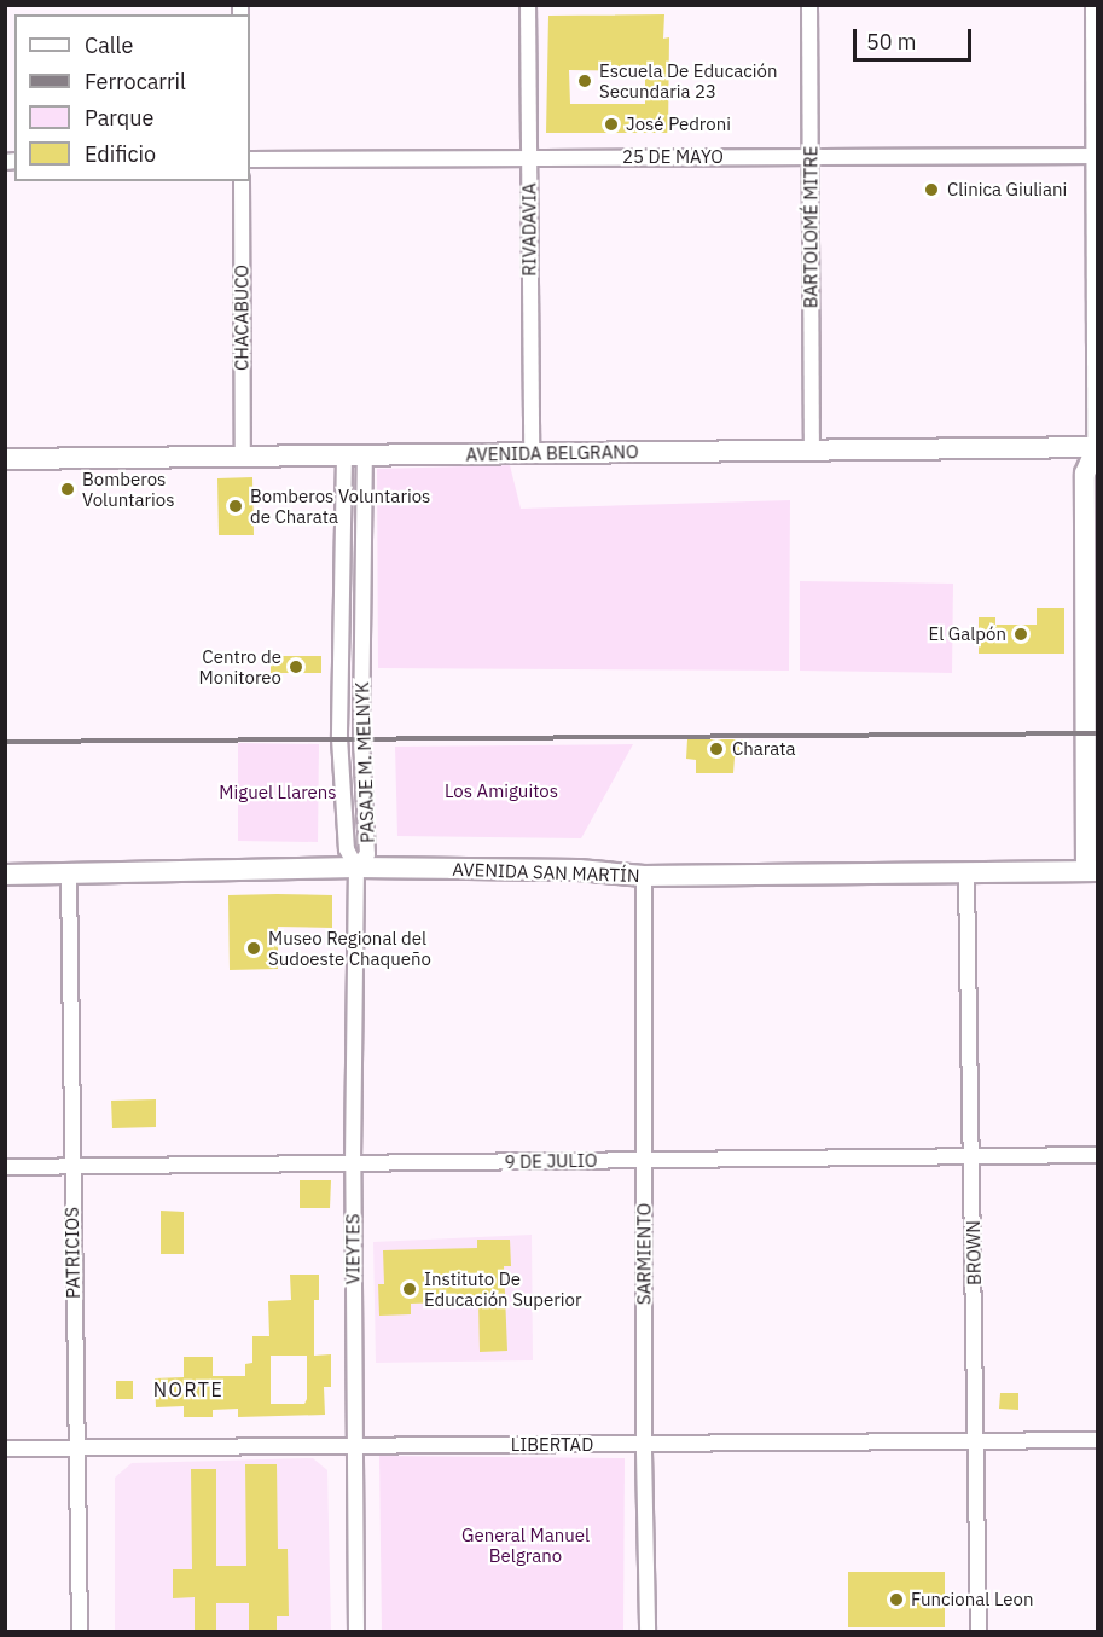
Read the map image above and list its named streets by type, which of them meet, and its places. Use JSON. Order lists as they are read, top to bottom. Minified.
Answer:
{"streets":{"main road":["AVENIDA BELGRANO","AVENIDA SAN MARTÍN"],"street":["25 DE MAYO","BARTOLOMÉ MITRE","RIVADAVIA","CHACABUCO","PASAJE M. MELNYK","9 DE JULIO","VIEYTES","PATRICIOS","BROWN","SARMIENTO","LIBERTAD"]},"crossings":[["25 DE MAYO","BARTOLOMÉ MITRE"],["25 DE MAYO","RIVADAVIA"],["BARTOLOMÉ MITRE","AVENIDA BELGRANO"],["RIVADAVIA","AVENIDA BELGRANO"],["CHACABUCO","AVENIDA BELGRANO"],["AVENIDA BELGRANO","PASAJE M. MELNYK"],["PASAJE M. MELNYK","AVENIDA SAN MARTÍN"],["PASAJE M. MELNYK","VIEYTES"],["AVENIDA SAN MARTÍN","VIEYTES"],["AVENIDA SAN MARTÍN","PATRICIOS"],["AVENIDA SAN MARTÍN","BROWN"],["AVENIDA SAN MARTÍN","SARMIENTO"],["9 DE JULIO","VIEYTES"],["9 DE JULIO","PATRICIOS"],["9 DE JULIO","BROWN"],["9 DE JULIO","SARMIENTO"],["VIEYTES","LIBERTAD"],["PATRICIOS","LIBERTAD"],["BROWN","LIBERTAD"],["SARMIENTO","LIBERTAD"]],"districts":["NORTE"],"parks":["Los Amiguitos","Miguel Llarens","General Manuel Belgrano"],"places":["Escuela De Educación Secundaria 23","José Pedroni","Clinica Giuliani","Bomberos Voluntarios","Bomberos Voluntarios de Charata","El Galpón","Centro de Monitoreo","Charata","Museo Regional del Sudoeste Chaqueño","Instituto De Educación Superior","Funcional Leon"],"legend":["Calle","Ferrocarril","Parque","Edificio"],"scale_bar":"50 m"}
